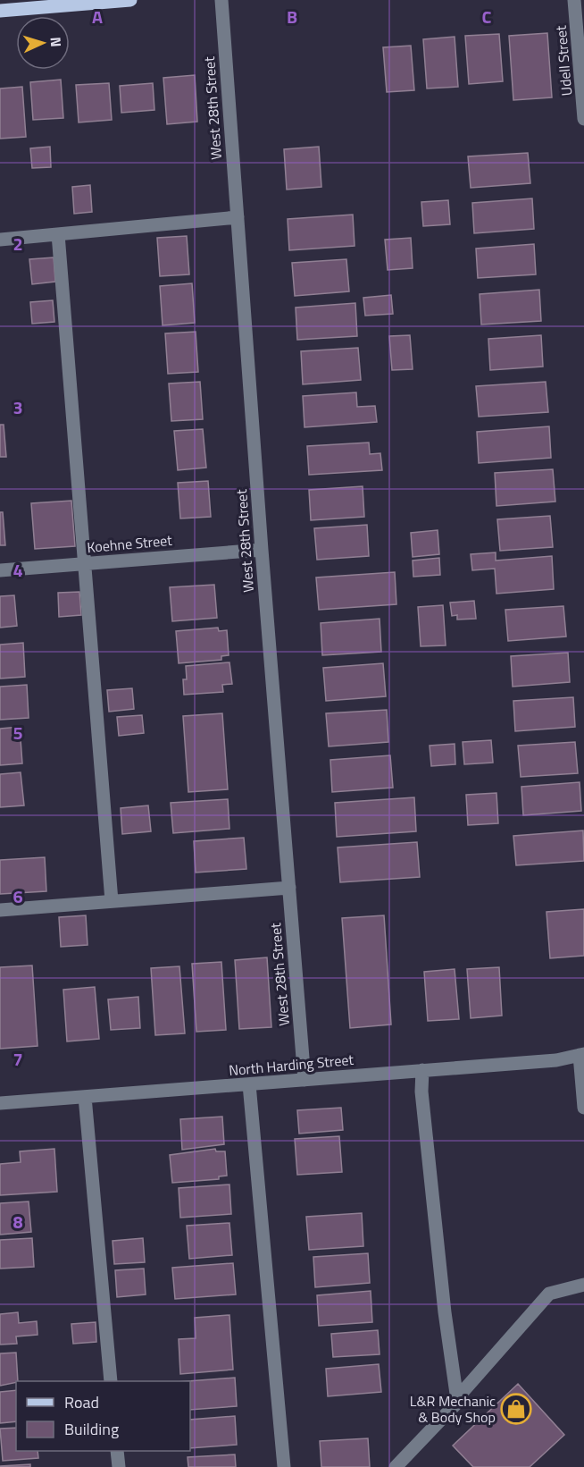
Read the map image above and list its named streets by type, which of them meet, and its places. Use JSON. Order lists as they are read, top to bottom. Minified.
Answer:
{"streets":{"street":["Udell Street","West 28th Street","Koehne Street","North Harding Street"]},"crossings":[["West 28th Street","Koehne Street"],["West 28th Street","North Harding Street"]],"places":{"shop":["L&R Mechanic & Body Shop"]},"legend":["Road","Building"],"north":"right","grid":{"columns":["A","B","C"],"rows":["2","3","4","5","6","7","8"]}}
